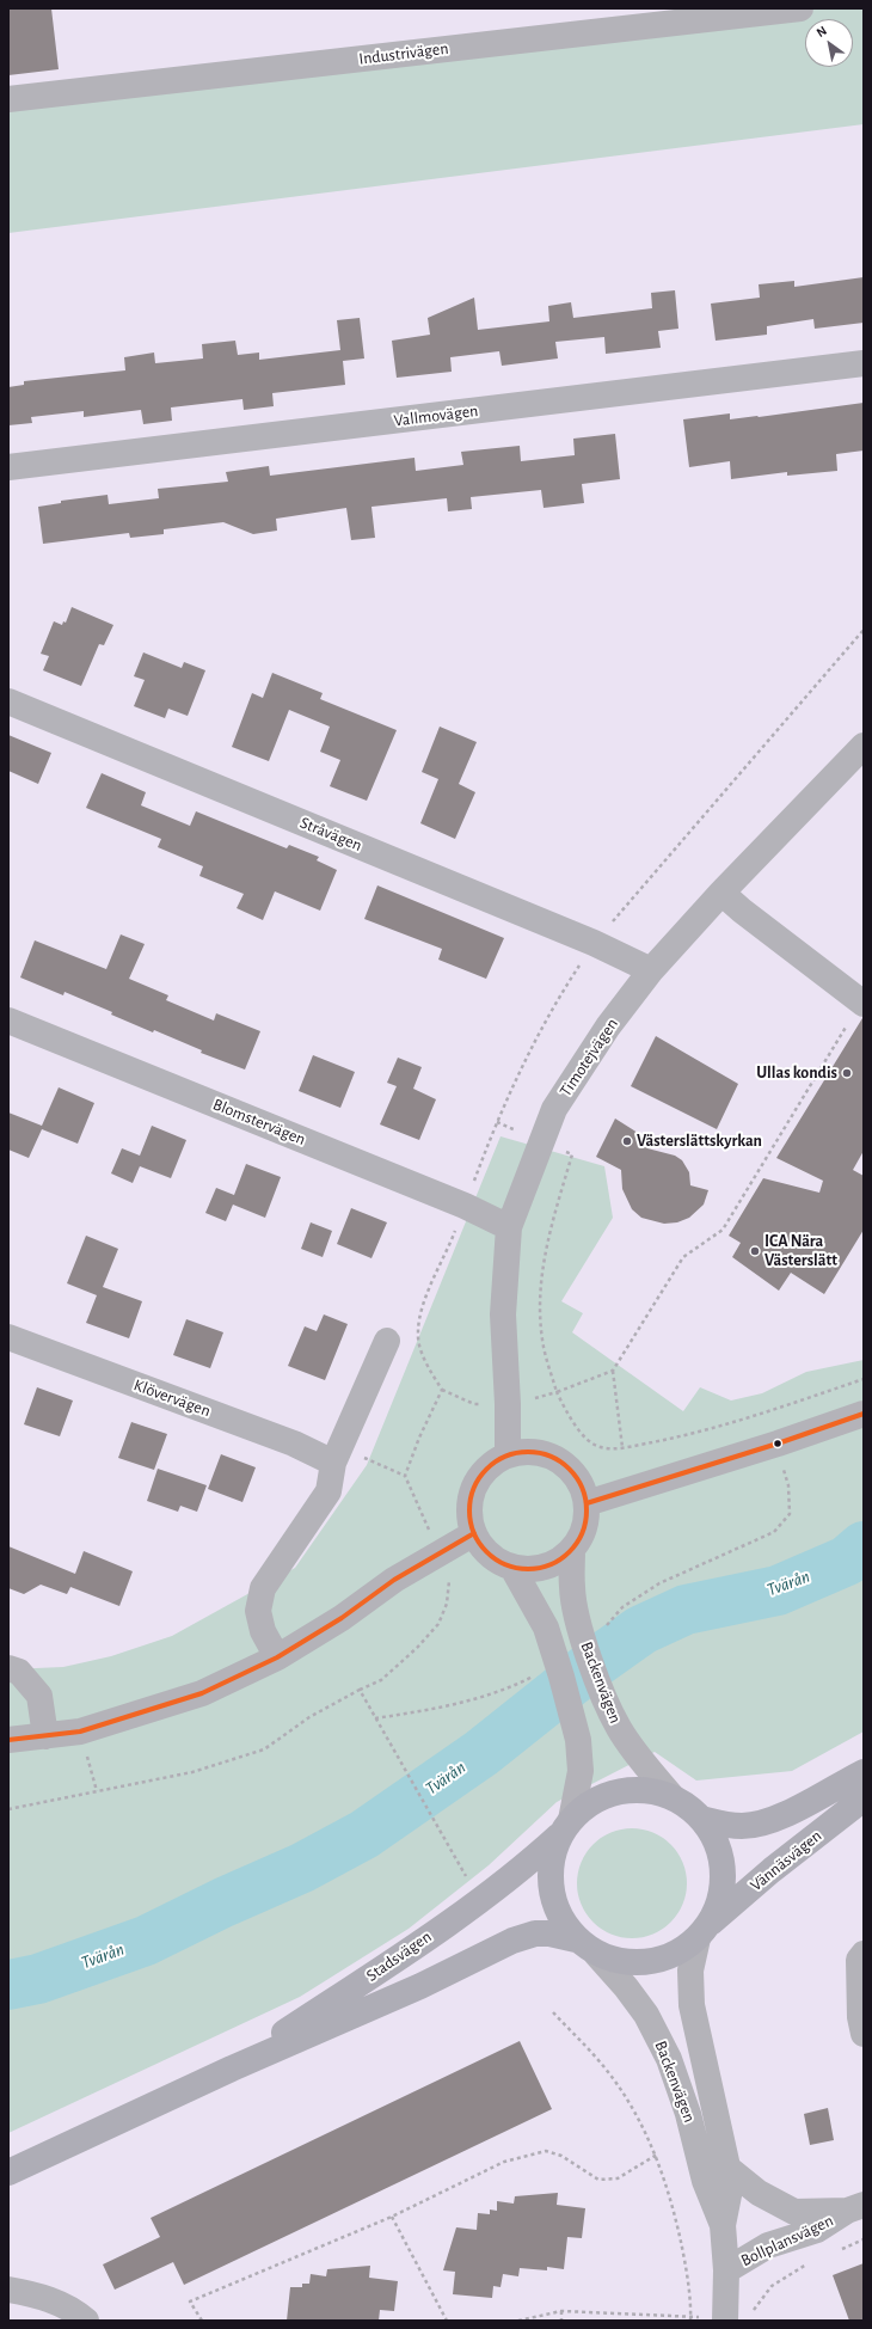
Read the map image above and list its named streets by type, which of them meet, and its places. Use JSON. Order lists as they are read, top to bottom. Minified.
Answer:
{"streets":{"main road":["Vännäsvägen","Stadsvägen"],"street":["Industrivägen","Vallmovägen","Stråvägen","Timotejvägen","Blomstervägen","Klövervägen","Backenvägen","Bollplansvägen"]},"crossings":[["Stråvägen","Timotejvägen"],["Timotejvägen","Blomstervägen"],["Timotejvägen","Backenvägen"],["Backenvägen","Vännäsvägen"],["Backenvägen","Stadsvägen"],["Backenvägen","Bollplansvägen"],["Vännäsvägen","Stadsvägen"]],"water":["Tvärån"],"places":["Ullas kondis","Västerslättskyrkan","ICA Nära Västerslätt"],"north":"top left"}
